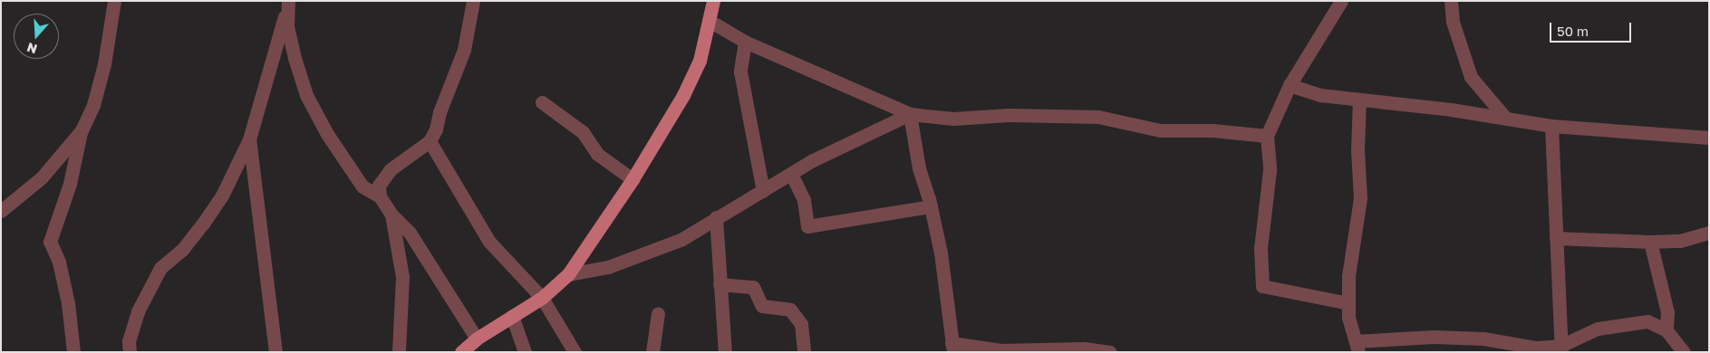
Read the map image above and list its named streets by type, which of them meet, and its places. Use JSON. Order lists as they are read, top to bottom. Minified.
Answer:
{"scale_bar":"50 m","north":"bottom"}
